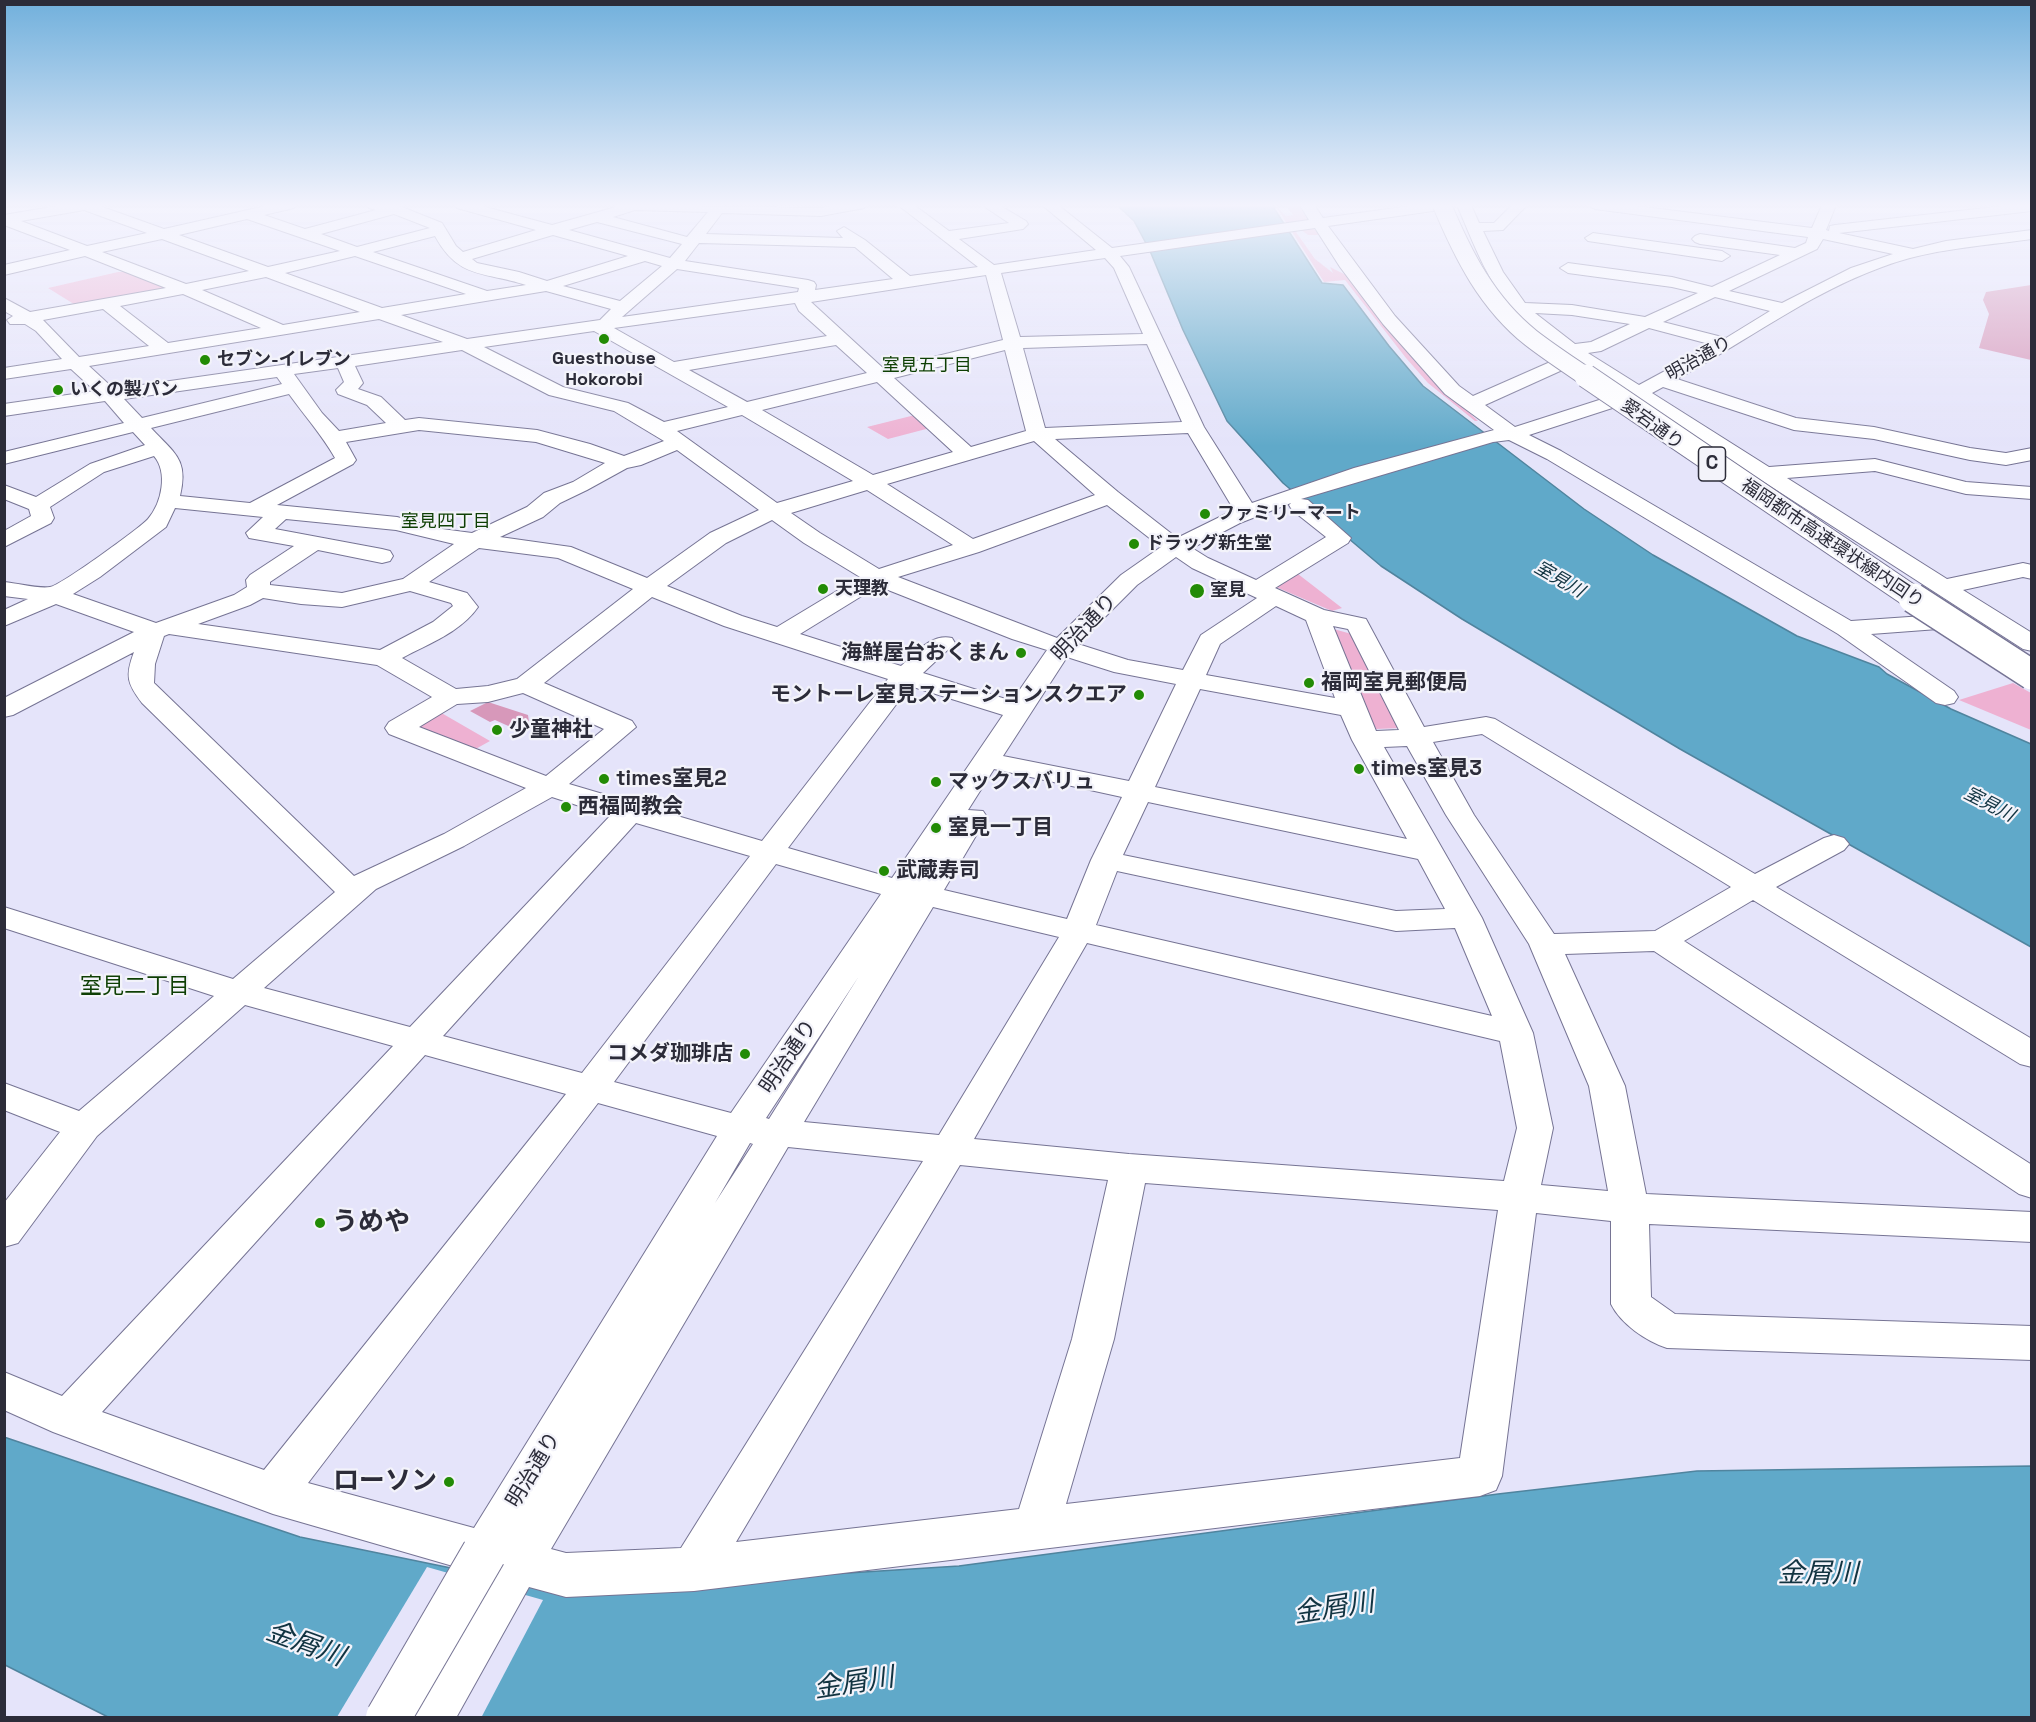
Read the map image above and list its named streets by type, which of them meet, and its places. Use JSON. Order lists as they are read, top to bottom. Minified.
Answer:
{"streets":{"highway":["C","福岡都市高速環状線内回り"],"street":["明治通り","愛宕通り"]},"crossings":[["明治通り","愛宕通り"],["愛宕通り","福岡都市高速環状線内回り"]],"districts":["室見五丁目","室見四丁目","室見二丁目"],"water":["室見川","金屑川"],"places":["Guesthouse Hokorobi","セブン-イレブン","いくの製パン","ファミリーマート","ドラッグ新生堂","天理教","室見","海鮮屋台おくまん","福岡室見郵便局","モントーレ室見ステーションスクエア","少童神社","times室見3","times室見2","マックスバリュ","西福岡教会","室見一丁目","武蔵寿司","コメダ珈琲店","うめや","ローソン"]}
